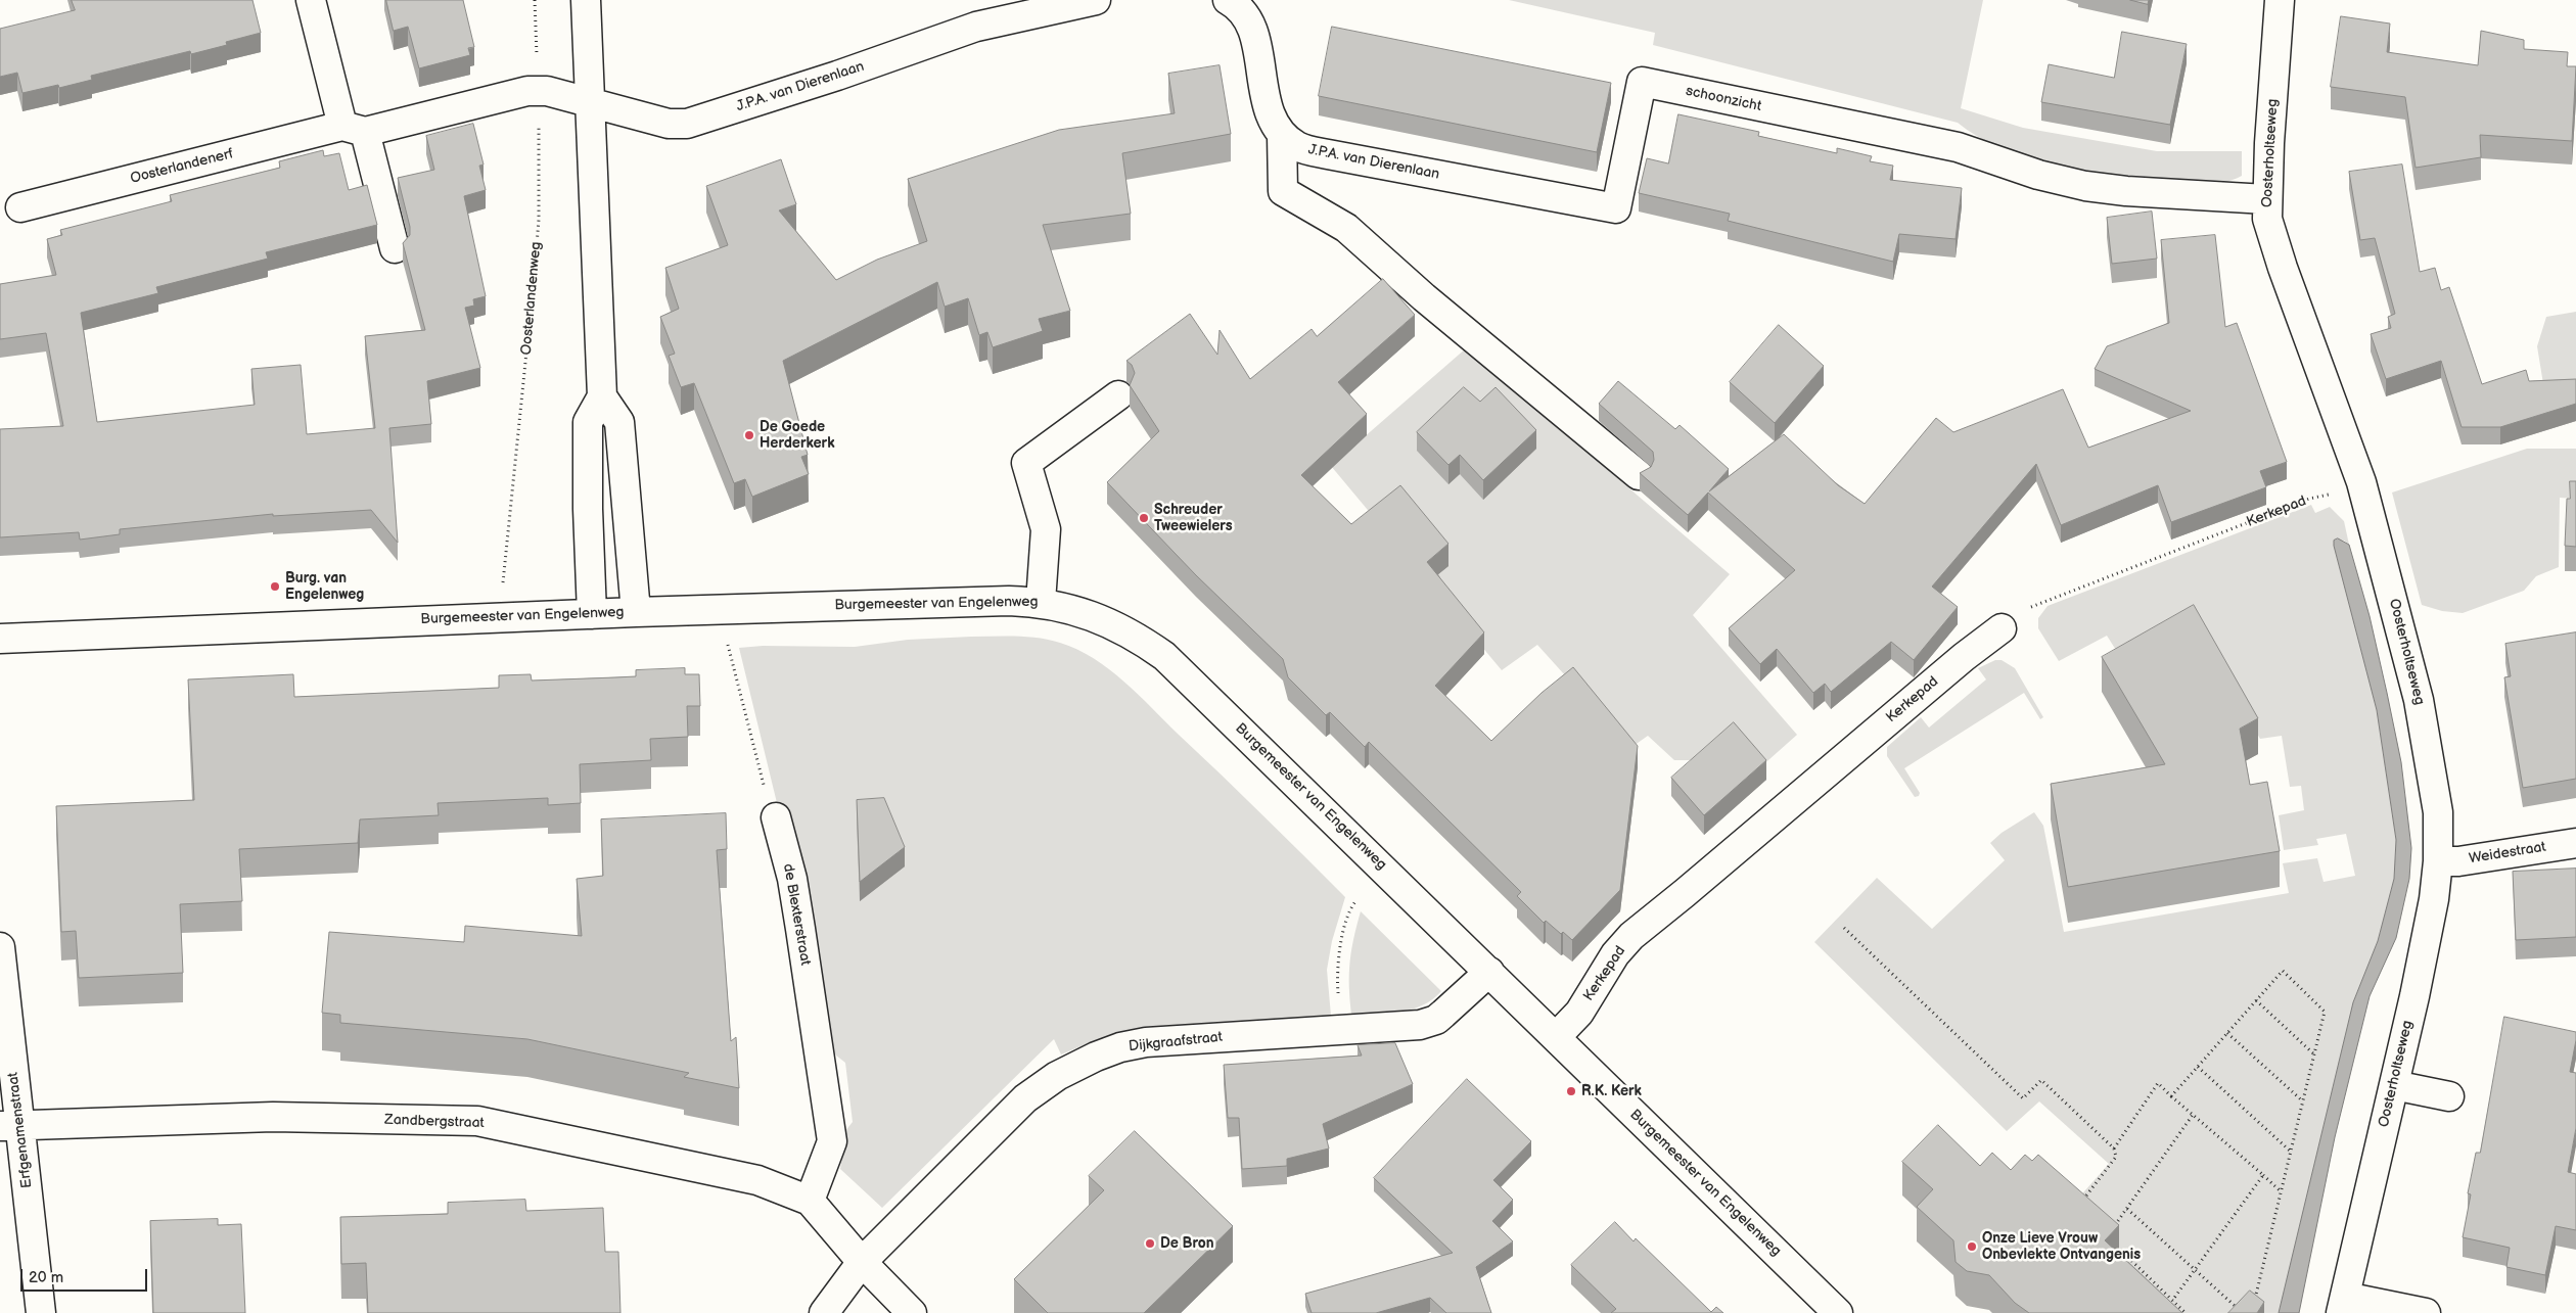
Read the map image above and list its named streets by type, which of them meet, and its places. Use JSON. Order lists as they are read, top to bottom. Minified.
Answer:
{"streets":{"street":["J.P.A. van Dierenlaan","schoonzicht","Oosterholtseweg","Oosterlandenerf","Kerkepad","Burgemeester van Engelenweg","Weidestraat","de Blexterstraat","Dijkgraafstraat","Zandbergstraat","Erfgenamenstraat"],"path":["Oosterlandenweg"]},"crossings":[["J.P.A. van Dierenlaan","schoonzicht"],["J.P.A. van Dierenlaan","Oosterlandenerf"],["schoonzicht","Oosterholtseweg"],["Oosterholtseweg","Weidestraat"],["Oosterlandenerf","Oosterlandenweg"],["Kerkepad","Burgemeester van Engelenweg"],["Burgemeester van Engelenweg","Dijkgraafstraat"],["de Blexterstraat","Zandbergstraat"],["Dijkgraafstraat","Zandbergstraat"],["Zandbergstraat","Erfgenamenstraat"]],"places":["De Goede Herderkerk","Schreuder Tweewielers","Burg. van Engelenweg","R.K. Kerk","De Bron","Onze Lieve Vrouw Onbevlekte Ontvangenis"],"scale_bar":"20 m"}
